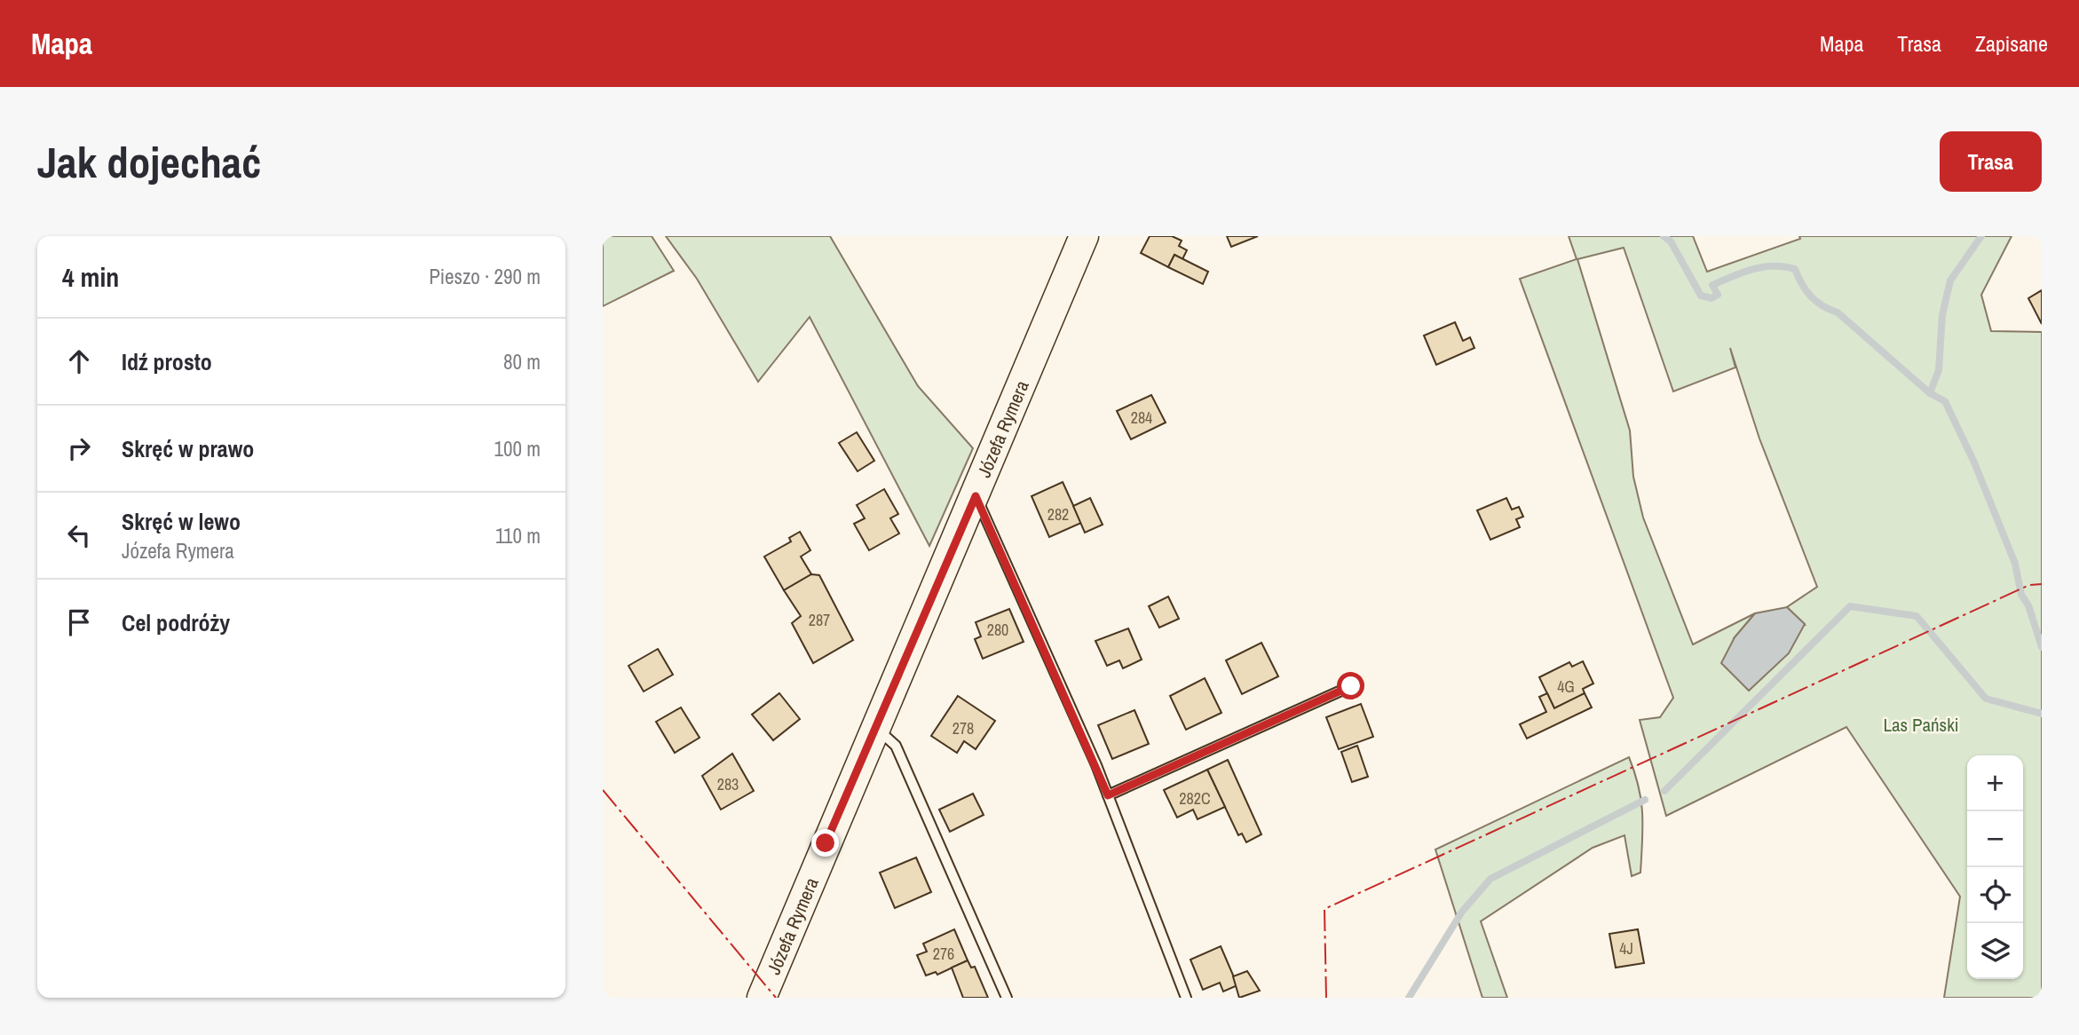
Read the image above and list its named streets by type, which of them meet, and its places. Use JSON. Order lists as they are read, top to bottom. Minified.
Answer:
{"streets":{"street":["Józefa Rymera"]},"parks":["Las Pański"],"house_numbers":["284","282","287","280","4G","278","283","282C","4J","276"],"page":{"header":"Mapa","nav":["Mapa","Trasa","Zapisane"],"buttons":"Trasa","title":"Jak dojechać","heading":["4 min","Pieszo · 290 m"],"list":[["Idź prosto","80 m"],["Skręć w prawo","100 m"],["Skręć w lewo","Józefa Rymera","110 m"],"Cel podróży"],"map_buttons":["+","−"]}}
